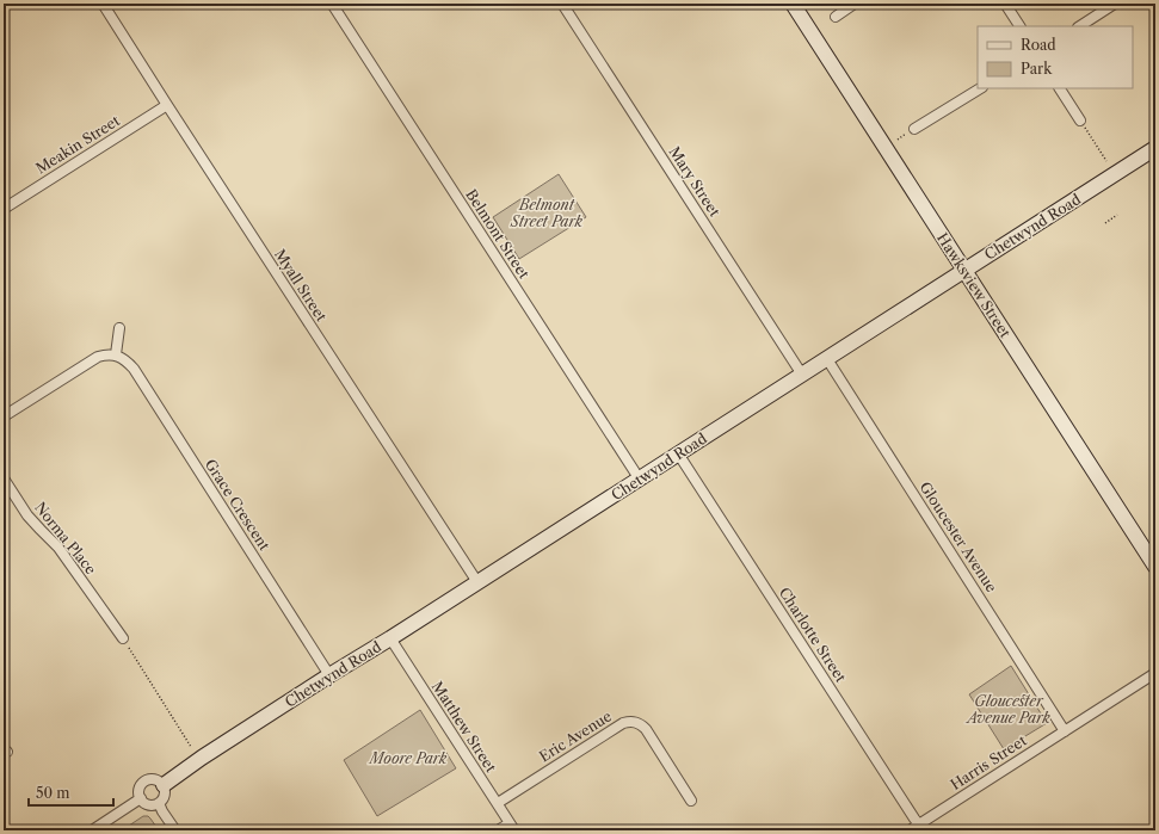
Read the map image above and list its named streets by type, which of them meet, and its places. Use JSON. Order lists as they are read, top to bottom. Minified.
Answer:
{"streets":{"street":["Meakin Street","Mary Street","Chetwynd Road","Belmont Street","Myall Street","Hawksview Street","Grace Crescent","Gloucester Avenue","Norma Place","Charlotte Street","Matthew Street","Eric Avenue","Harris Street"]},"crossings":[["Meakin Street","Myall Street"],["Mary Street","Chetwynd Road"],["Chetwynd Road","Belmont Street"],["Chetwynd Road","Myall Street"],["Chetwynd Road","Hawksview Street"],["Chetwynd Road","Grace Crescent"],["Chetwynd Road","Gloucester Avenue"],["Chetwynd Road","Charlotte Street"],["Chetwynd Road","Matthew Street"],["Gloucester Avenue","Harris Street"],["Charlotte Street","Harris Street"],["Matthew Street","Eric Avenue"]],"parks":["Belmont Street Park","Gloucester Avenue Park","Moore Park"],"legend":["Road","Park"],"scale_bar":"50 m"}
